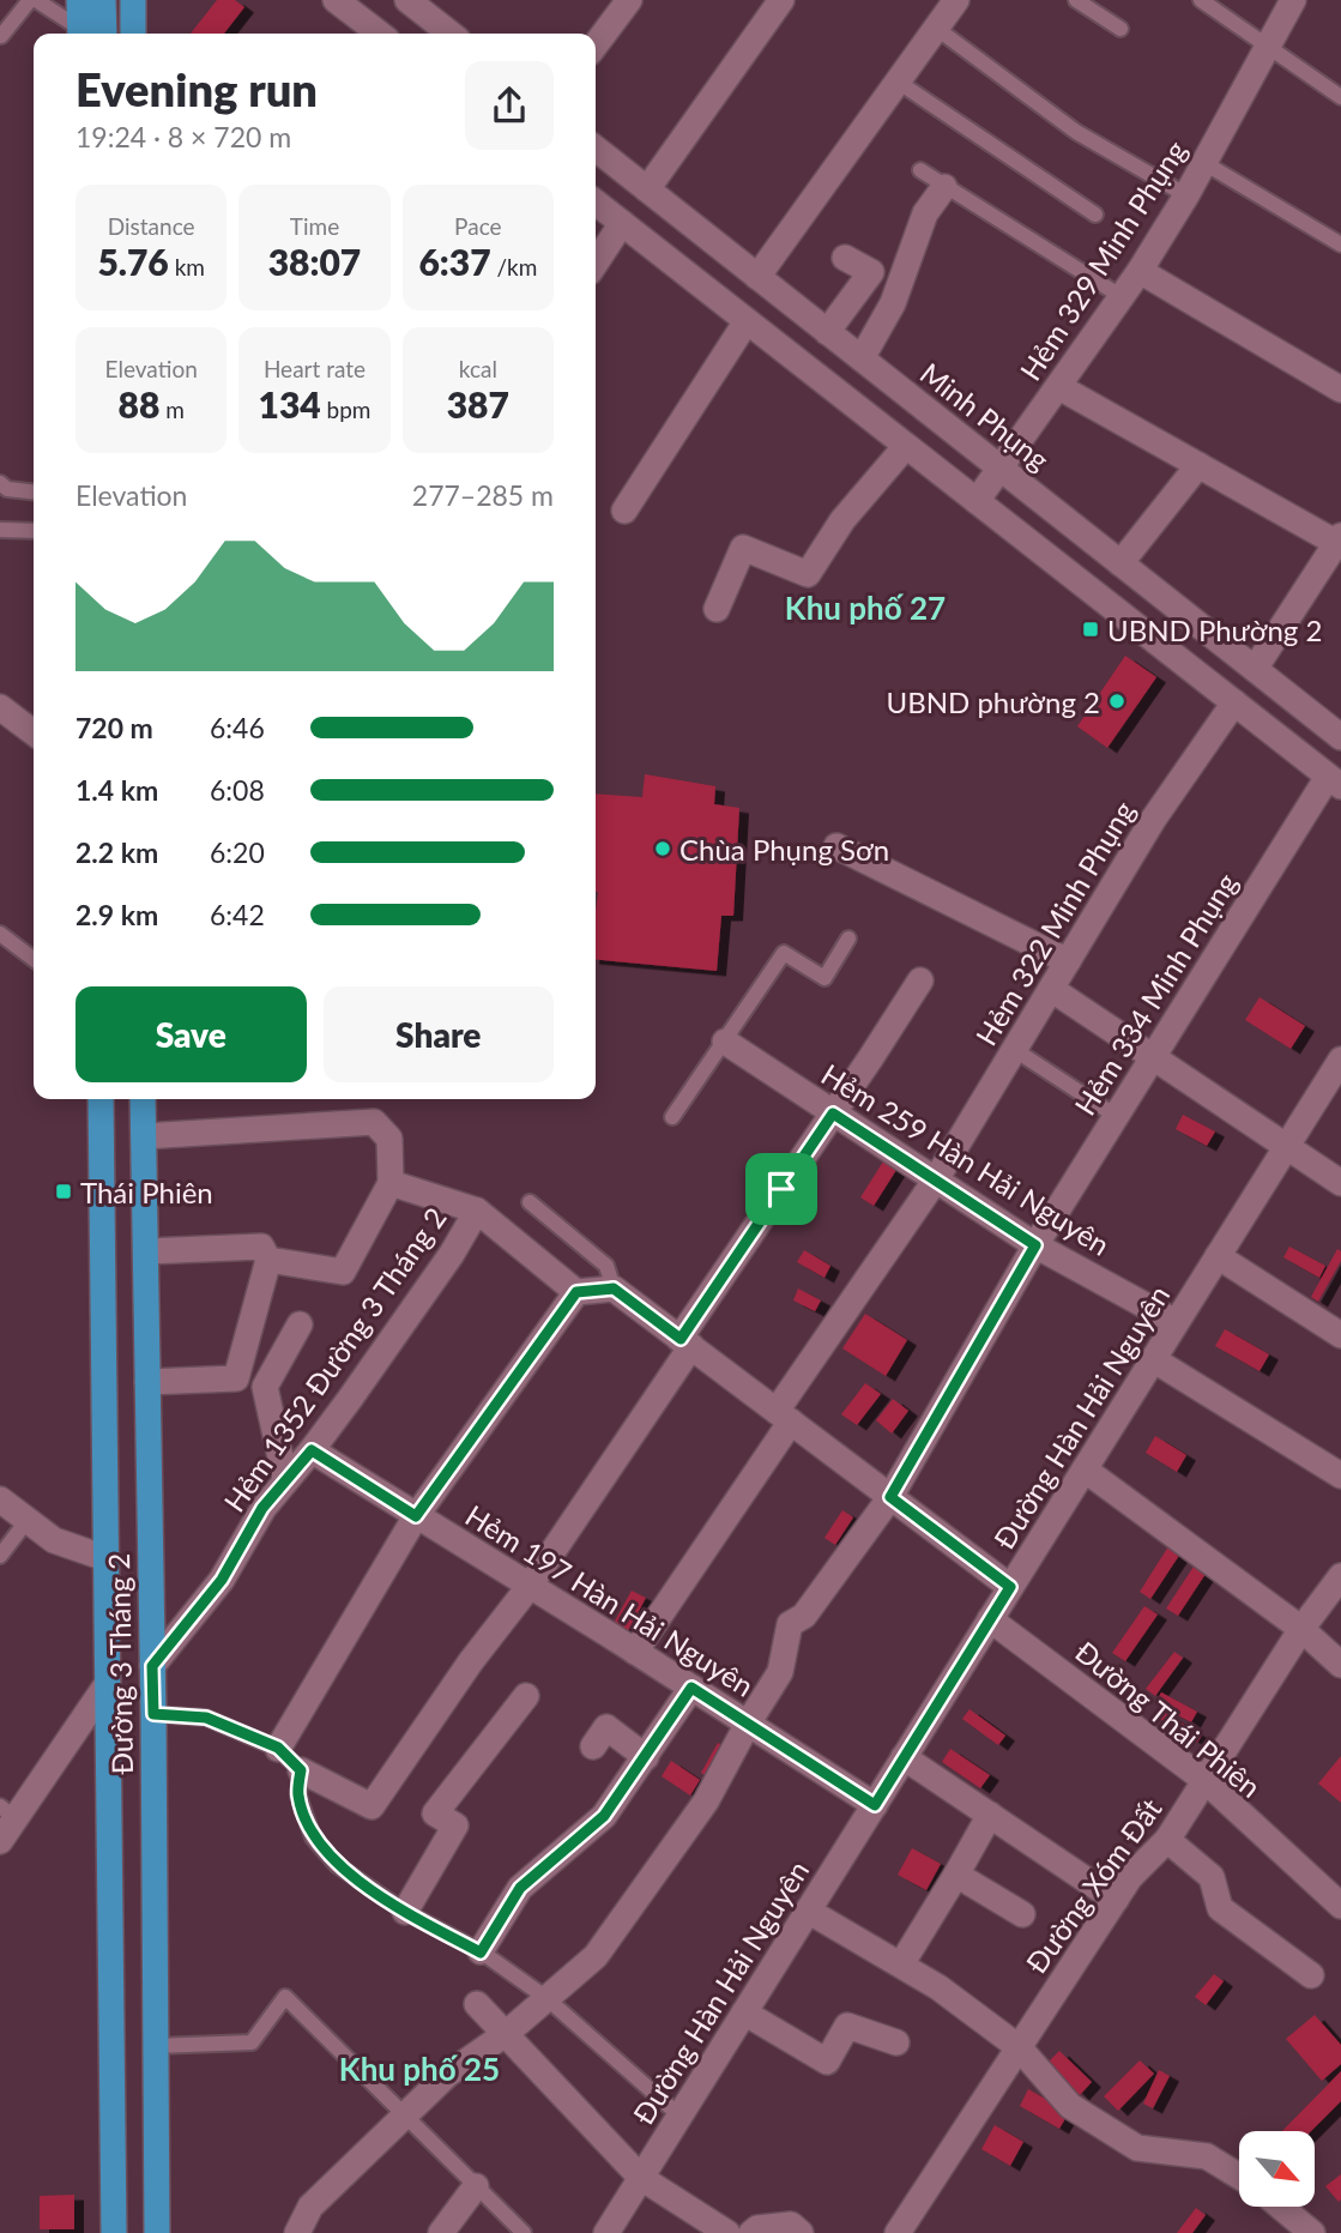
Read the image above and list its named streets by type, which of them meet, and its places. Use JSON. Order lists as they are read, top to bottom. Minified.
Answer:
{"streets":{"main road":["Đường 3 Tháng 2"],"street":["Hẻm 329 Minh Phụng","Minh Phụng","Hẻm 322 Minh Phụng","Hẻm 334 Minh Phụng","Hẻm 259 Hàn Hải Nguyên","Hẻm 1352 Đường 3 Tháng 2","Đường Hàn Hải Nguyên","Hẻm 197 Hàn Hải Nguyên","Đường Thái Phiên","Đường Xóm Đất"]},"crossings":[["Hẻm 329 Minh Phụng","Minh Phụng"],["Hẻm 322 Minh Phụng","Hẻm 259 Hàn Hải Nguyên"],["Hẻm 322 Minh Phụng","Hẻm 197 Hàn Hải Nguyên"],["Hẻm 334 Minh Phụng","Hẻm 259 Hàn Hải Nguyên"],["Hẻm 334 Minh Phụng","Hẻm 197 Hàn Hải Nguyên"],["Hẻm 259 Hàn Hải Nguyên","Đường Hàn Hải Nguyên"],["Hẻm 1352 Đường 3 Tháng 2","Hẻm 197 Hàn Hải Nguyên"],["Hẻm 1352 Đường 3 Tháng 2","Đường 3 Tháng 2"],["Đường Hàn Hải Nguyên","Hẻm 197 Hàn Hải Nguyên"],["Đường Hàn Hải Nguyên","Đường Thái Phiên"],["Đường Thái Phiên","Đường Xóm Đất"]],"districts":["Khu phố 27","Khu phố 25"],"places":{"transit":["UBND Phường 2","Thái Phiên"],"other":["UBND phường 2","Chùa Phụng Sơn"]},"north":"bottom right","page":{"heading":["Evening run","19:24 · 8 × 720 m"],"stats":[["Distance","5.76 km"],["Time","38:07"],["Pace","6:37 /km"],["Elevation","88 m"],["Heart rate","134 bpm"],["kcal","387"]],"chart":["Elevation","277–285 m"],"list":[{"name":"720 m","note":"6:46"},{"name":"1.4 km","note":"6:08"},{"name":"2.2 km","note":"6:20"},{"name":"2.9 km","note":"6:42"}],"buttons":["Save","Share"]}}
